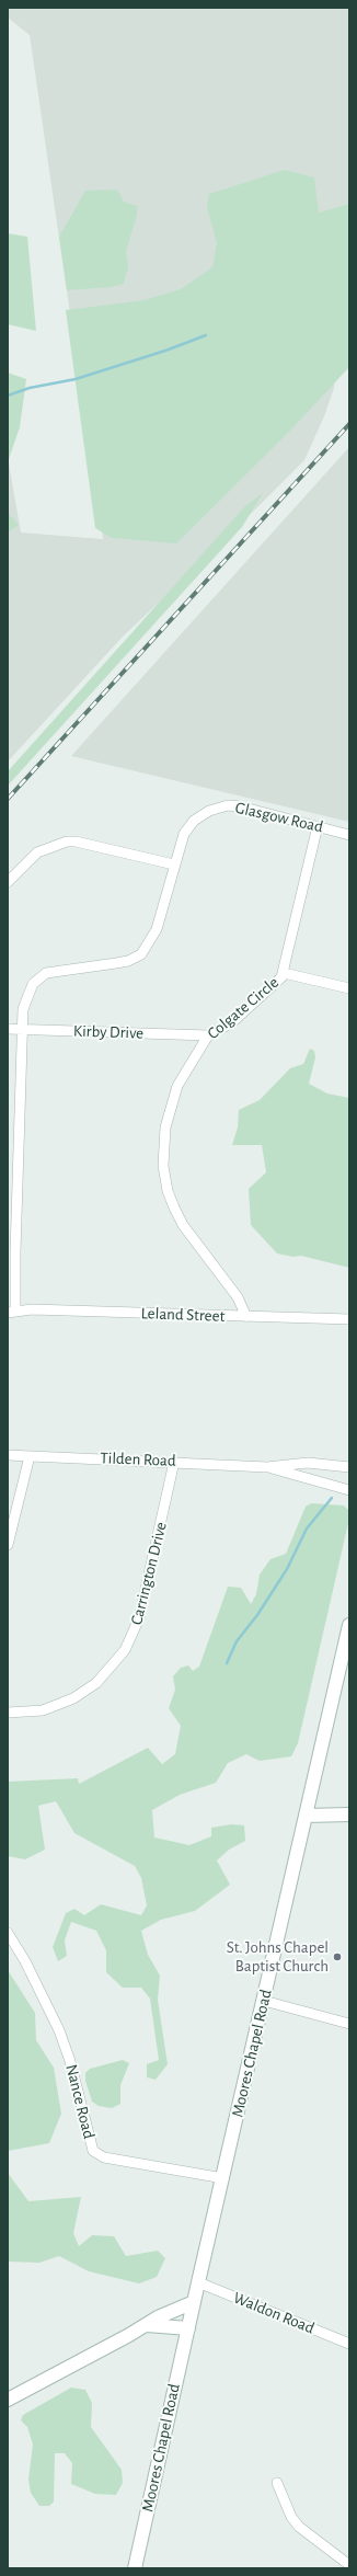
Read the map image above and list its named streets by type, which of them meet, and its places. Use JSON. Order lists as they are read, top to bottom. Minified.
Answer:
{"streets":{"main road":["Moores Chapel Road"],"street":["Glasgow Road","Colgate Circle","Kirby Drive","Leland Street","Tilden Road","Carrington Drive","Nance Road","Waldon Road"]},"crossings":[["Glasgow Road","Colgate Circle"],["Colgate Circle","Kirby Drive"],["Colgate Circle","Leland Street"],["Tilden Road","Carrington Drive"],["Moores Chapel Road","Nance Road"],["Moores Chapel Road","Waldon Road"]],"places":["St. Johns Chapel Baptist Church"]}
